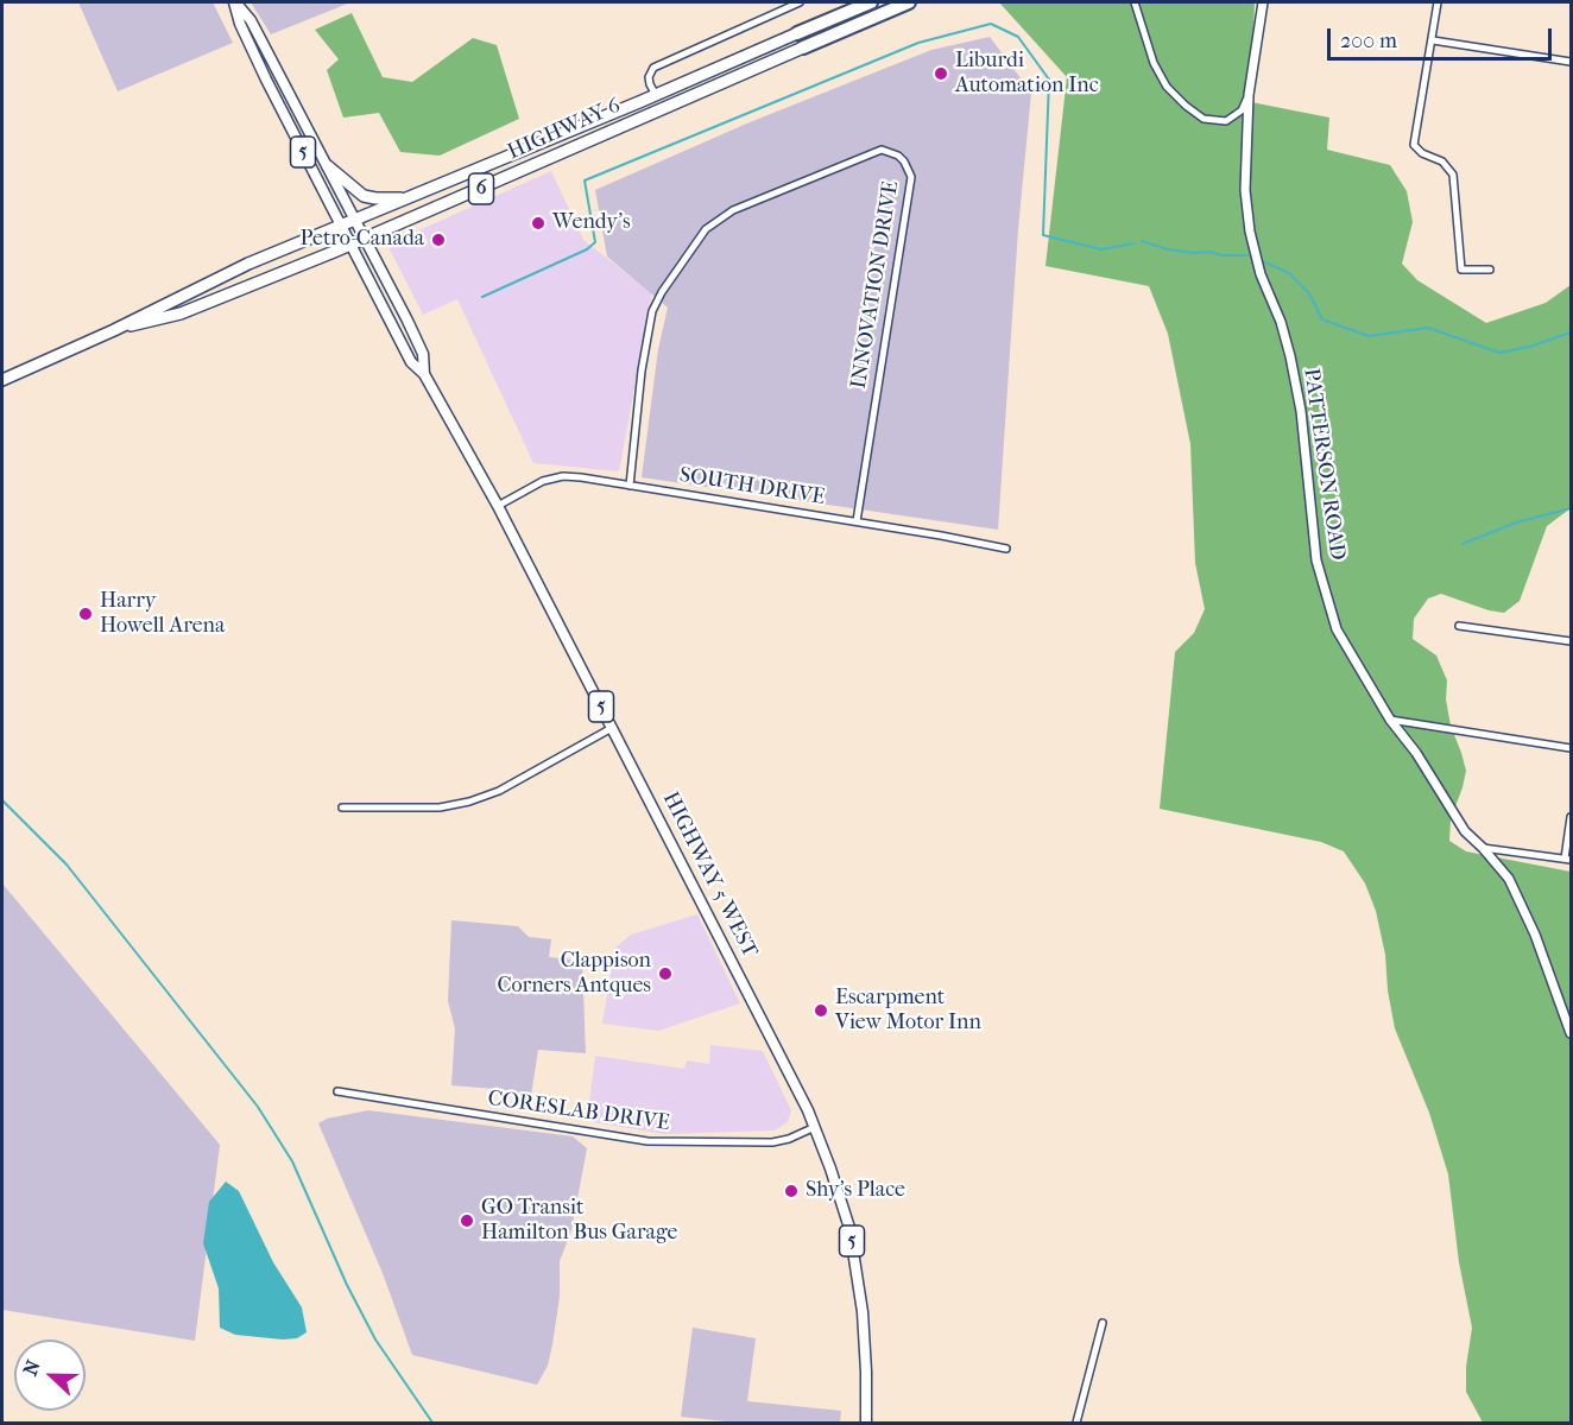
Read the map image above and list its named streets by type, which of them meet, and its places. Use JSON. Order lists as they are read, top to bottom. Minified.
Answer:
{"streets":{"highway":["HIGHWAY 6","6"],"main road":["5","HIGHWAY 5 WEST"],"street":["INNOVATION DRIVE","PATTERSON ROAD","SOUTH DRIVE","CORESLAB DRIVE"]},"crossings":[["HIGHWAY 6","5"],["HIGHWAY 6","HIGHWAY 5 WEST"],["5","HIGHWAY 5 WEST"],["INNOVATION DRIVE","SOUTH DRIVE"],["SOUTH DRIVE","HIGHWAY 5 WEST"],["HIGHWAY 5 WEST","CORESLAB DRIVE"]],"places":["Liburdi Automation Inc","Wendy's","Petro-Canada","Harry Howell Arena","Clappison Corners Antques","Escarpment View Motor Inn","Shy's Place","GO Transit Hamilton Bus Garage"],"scale_bar":"200 m","north":"left"}
